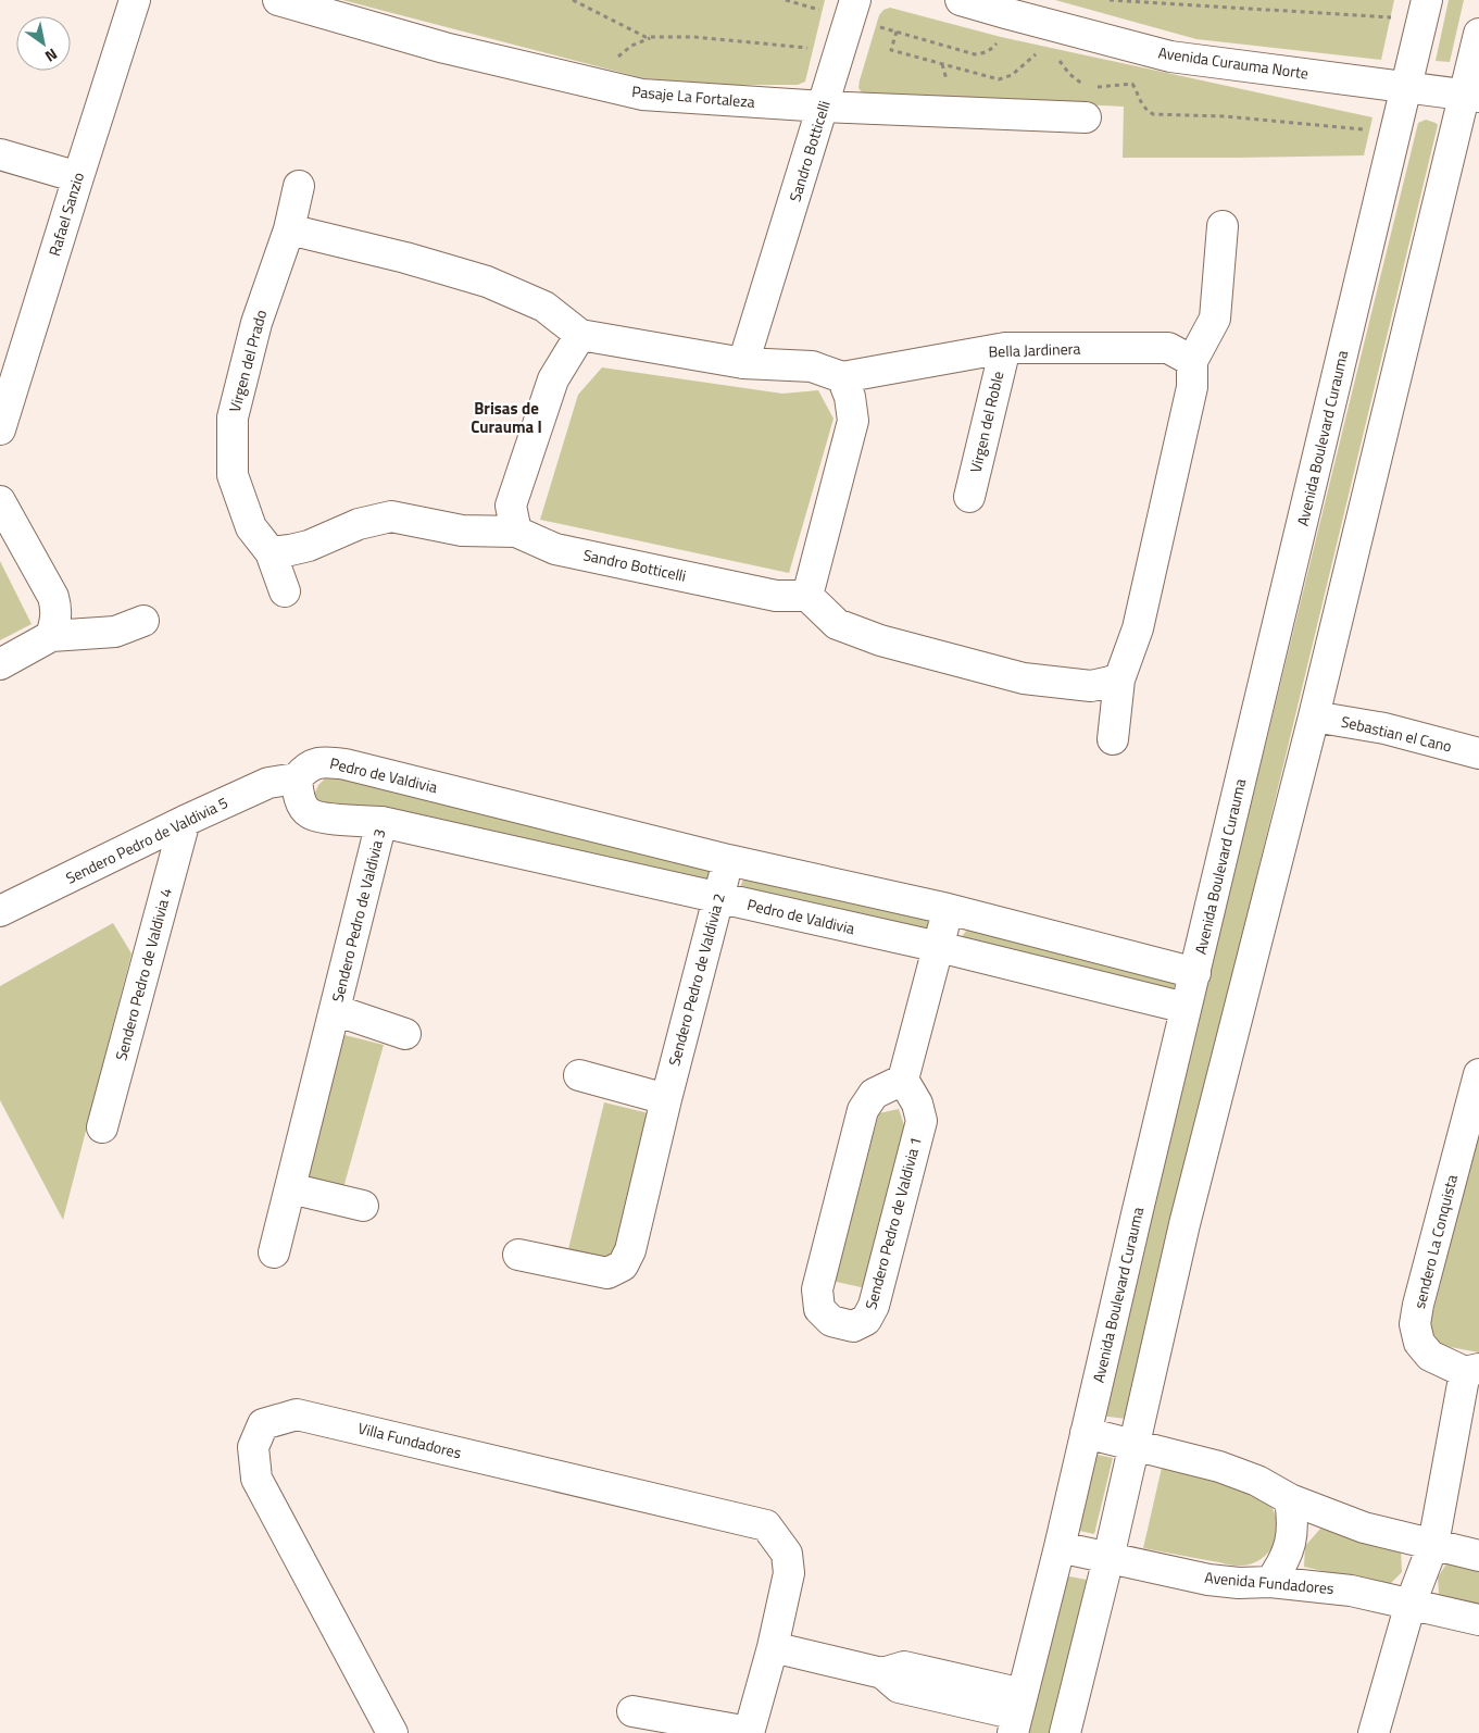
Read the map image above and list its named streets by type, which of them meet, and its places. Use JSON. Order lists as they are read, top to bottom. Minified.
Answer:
{"streets":{"street":["Avenida Curauma Norte","Pasaje La Fortaleza","Sandro Botticelli","Rafael Sanzio","Bella Jardinera","Virgen del Prado","Virgen del Roble","Avenida Boulevard Curauma","Sebastian el Cano","Pedro de Valdivia","Sendero Pedro de Valdivia 5","Sendero Pedro de Valdivia 3","Sendero Pedro de Valdivia 4","Sendero Pedro de Valdivia 2","Sendero Pedro de Valdivia 1","sendero La Conquista","Villa Fundadores","Avenida Fundadores"]},"crossings":[["Avenida Curauma Norte","Avenida Boulevard Curauma"],["Pasaje La Fortaleza","Sandro Botticelli"],["Bella Jardinera","Virgen del Roble"],["Avenida Boulevard Curauma","Pedro de Valdivia"],["Avenida Boulevard Curauma","Avenida Fundadores"],["Pedro de Valdivia","Sendero Pedro de Valdivia 5"],["Pedro de Valdivia","Sendero Pedro de Valdivia 3"],["Pedro de Valdivia","Sendero Pedro de Valdivia 2"],["Sendero Pedro de Valdivia 5","Sendero Pedro de Valdivia 4"]],"districts":["Brisas de Curauma I"],"north":"bottom right"}
